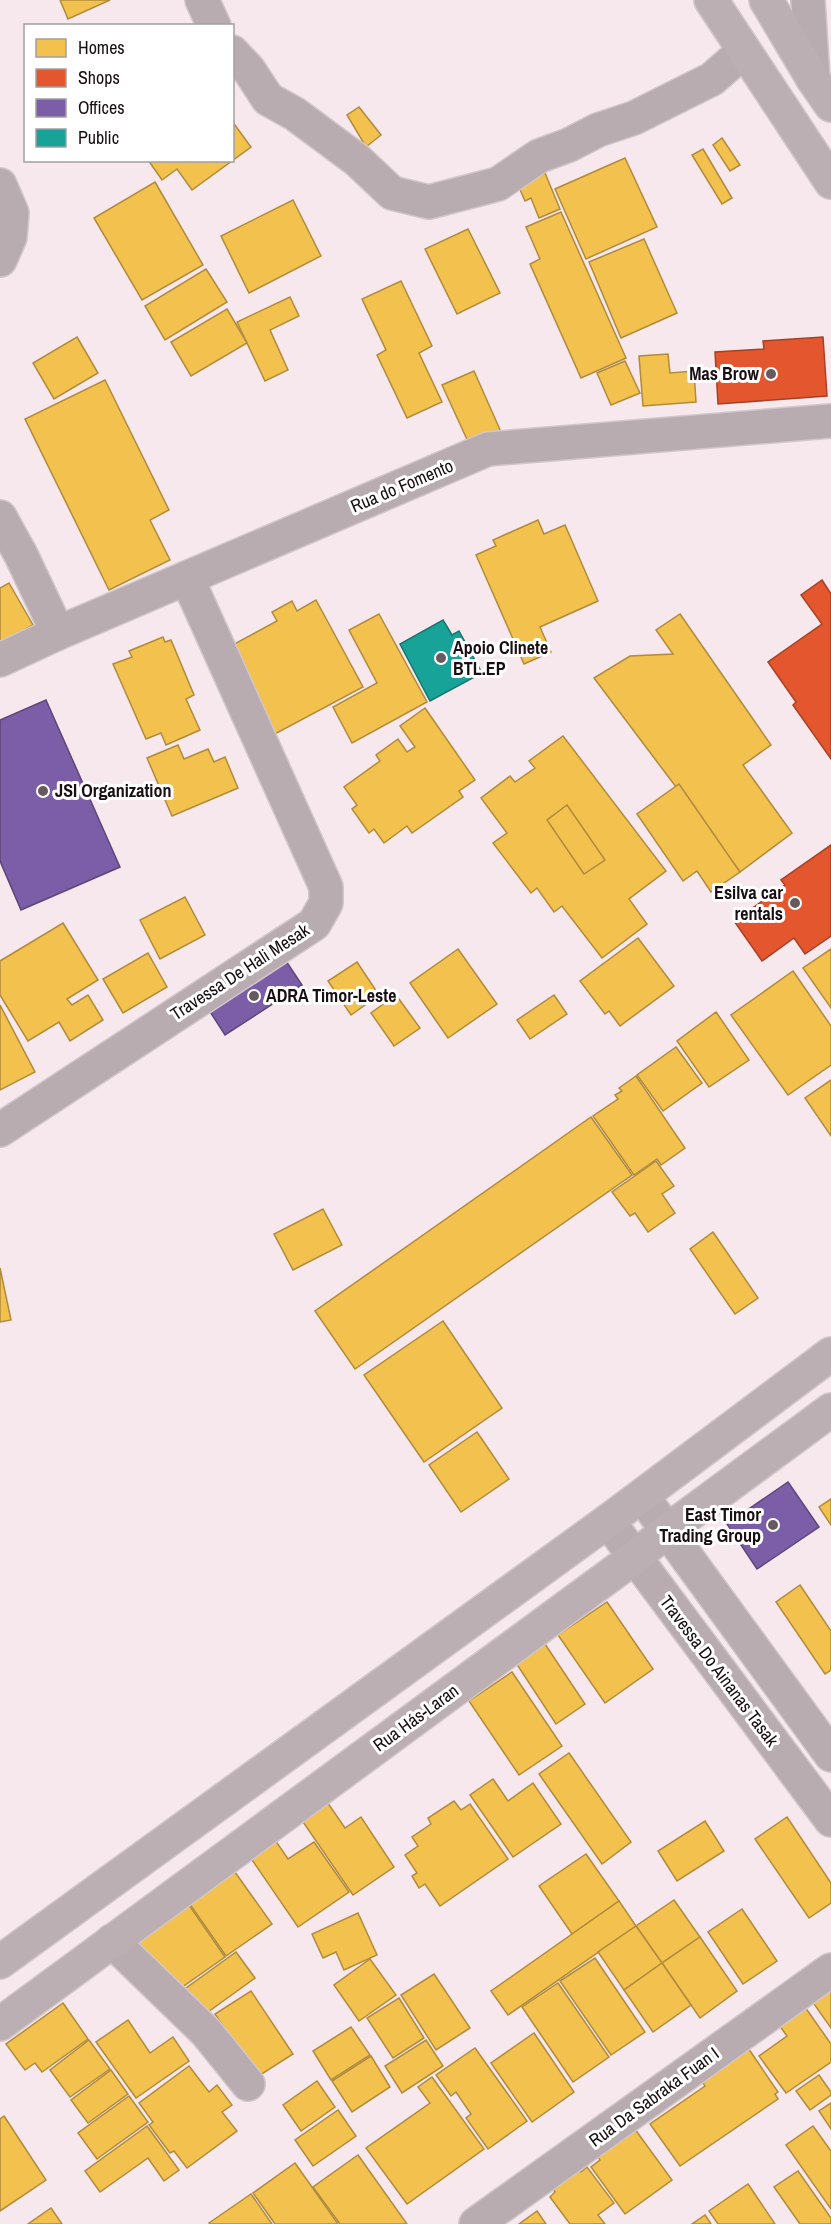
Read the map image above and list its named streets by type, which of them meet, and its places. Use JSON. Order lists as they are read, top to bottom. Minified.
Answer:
{"streets":{"main road":["Rua Hás-Laran"],"street":["Rua do Fomento","Travessa De Hali Mesak","Travessa Do Ainanas Tasak","Rua Da Sabraka Fuan I"]},"crossings":[["Rua do Fomento","Travessa De Hali Mesak"],["Travessa Do Ainanas Tasak","Rua Hás-Laran"]],"places":["Mas Brow","Apoio Clinete BTL.EP","JSI Organization","Esilva car rentals","ADRA Timor-Leste","East Timor Trading Group"],"legend":["Homes","Shops","Offices","Public"]}
